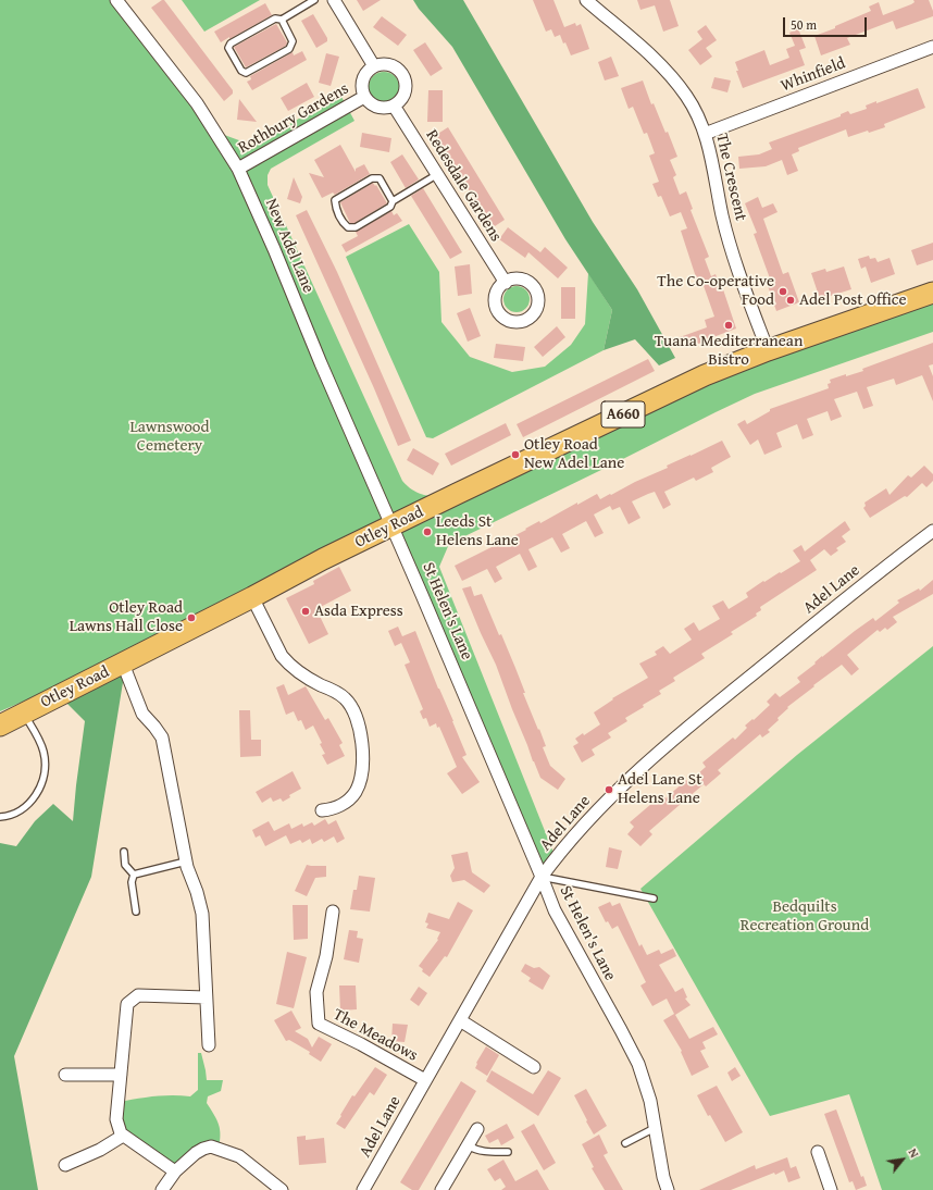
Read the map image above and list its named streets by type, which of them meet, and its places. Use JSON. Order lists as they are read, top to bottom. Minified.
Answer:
{"streets":{"highway":["A660","Otley Road"],"street":["Whinfield","Rothbury Gardens","The Crescent","Redesdale Gardens","New Adel Lane","Adel Lane","St Helen's Lane","The Meadows"]},"crossings":[["Whinfield","The Crescent"],["Rothbury Gardens","Redesdale Gardens"],["Rothbury Gardens","New Adel Lane"],["The Crescent","Otley Road"],["New Adel Lane","Otley Road"],["New Adel Lane","St Helen's Lane"],["Otley Road","St Helen's Lane"],["Adel Lane","St Helen's Lane"],["Adel Lane","The Meadows"]],"parks":["Lawnswood Cemetery","Bedquilts Recreation Ground"],"places":["The Co-operative Food","Adel Post Office","Tuana Mediterranean Bistro","Otley Road New Adel Lane","Leeds St Helens Lane","Asda Express","Otley Road Lawns Hall Close","Adel Lane St Helens Lane"],"scale_bar":"50 m","north":"top right"}
